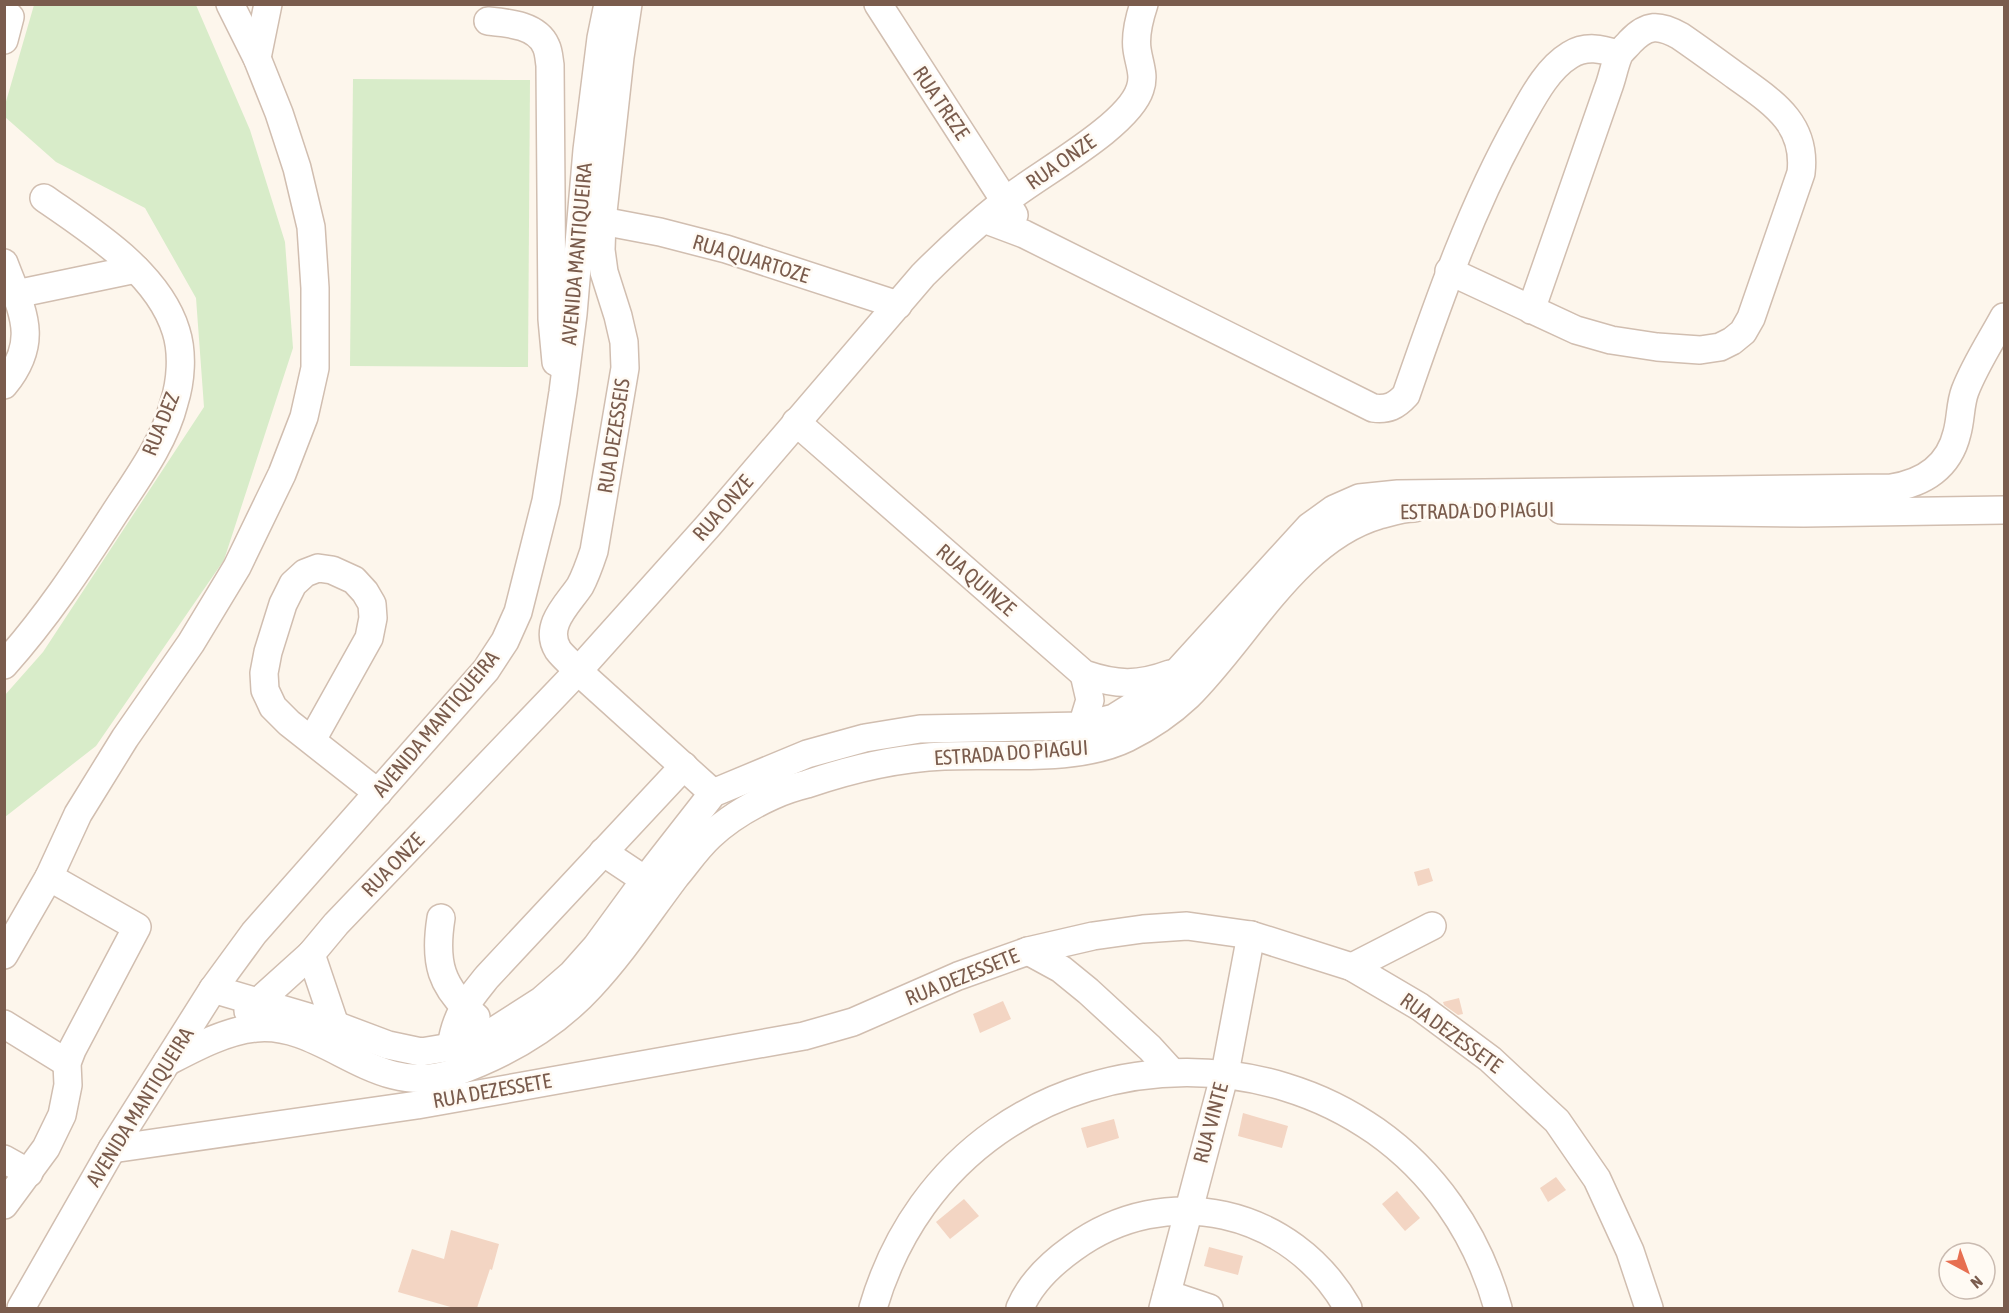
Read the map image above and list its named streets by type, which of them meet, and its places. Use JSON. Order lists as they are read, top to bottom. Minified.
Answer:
{"streets":{"street":["RUA TREZE","RUA ONZE","AVENIDA MANTIQUEIRA","RUA QUARTOZE","RUA DEZ","RUA DEZESSEIS","ESTRADA DO PIAGUI","RUA QUINZE","RUA DEZESSETE","RUA VINTE"]},"crossings":[["RUA TREZE","RUA ONZE"],["RUA ONZE","RUA QUARTOZE"],["RUA ONZE","RUA DEZESSEIS"],["RUA ONZE","ESTRADA DO PIAGUI"],["RUA ONZE","RUA QUINZE"],["AVENIDA MANTIQUEIRA","ESTRADA DO PIAGUI"],["AVENIDA MANTIQUEIRA","RUA DEZESSETE"],["RUA QUARTOZE","RUA DEZESSEIS"],["RUA DEZESSETE","RUA VINTE"]],"north":"bottom right"}
